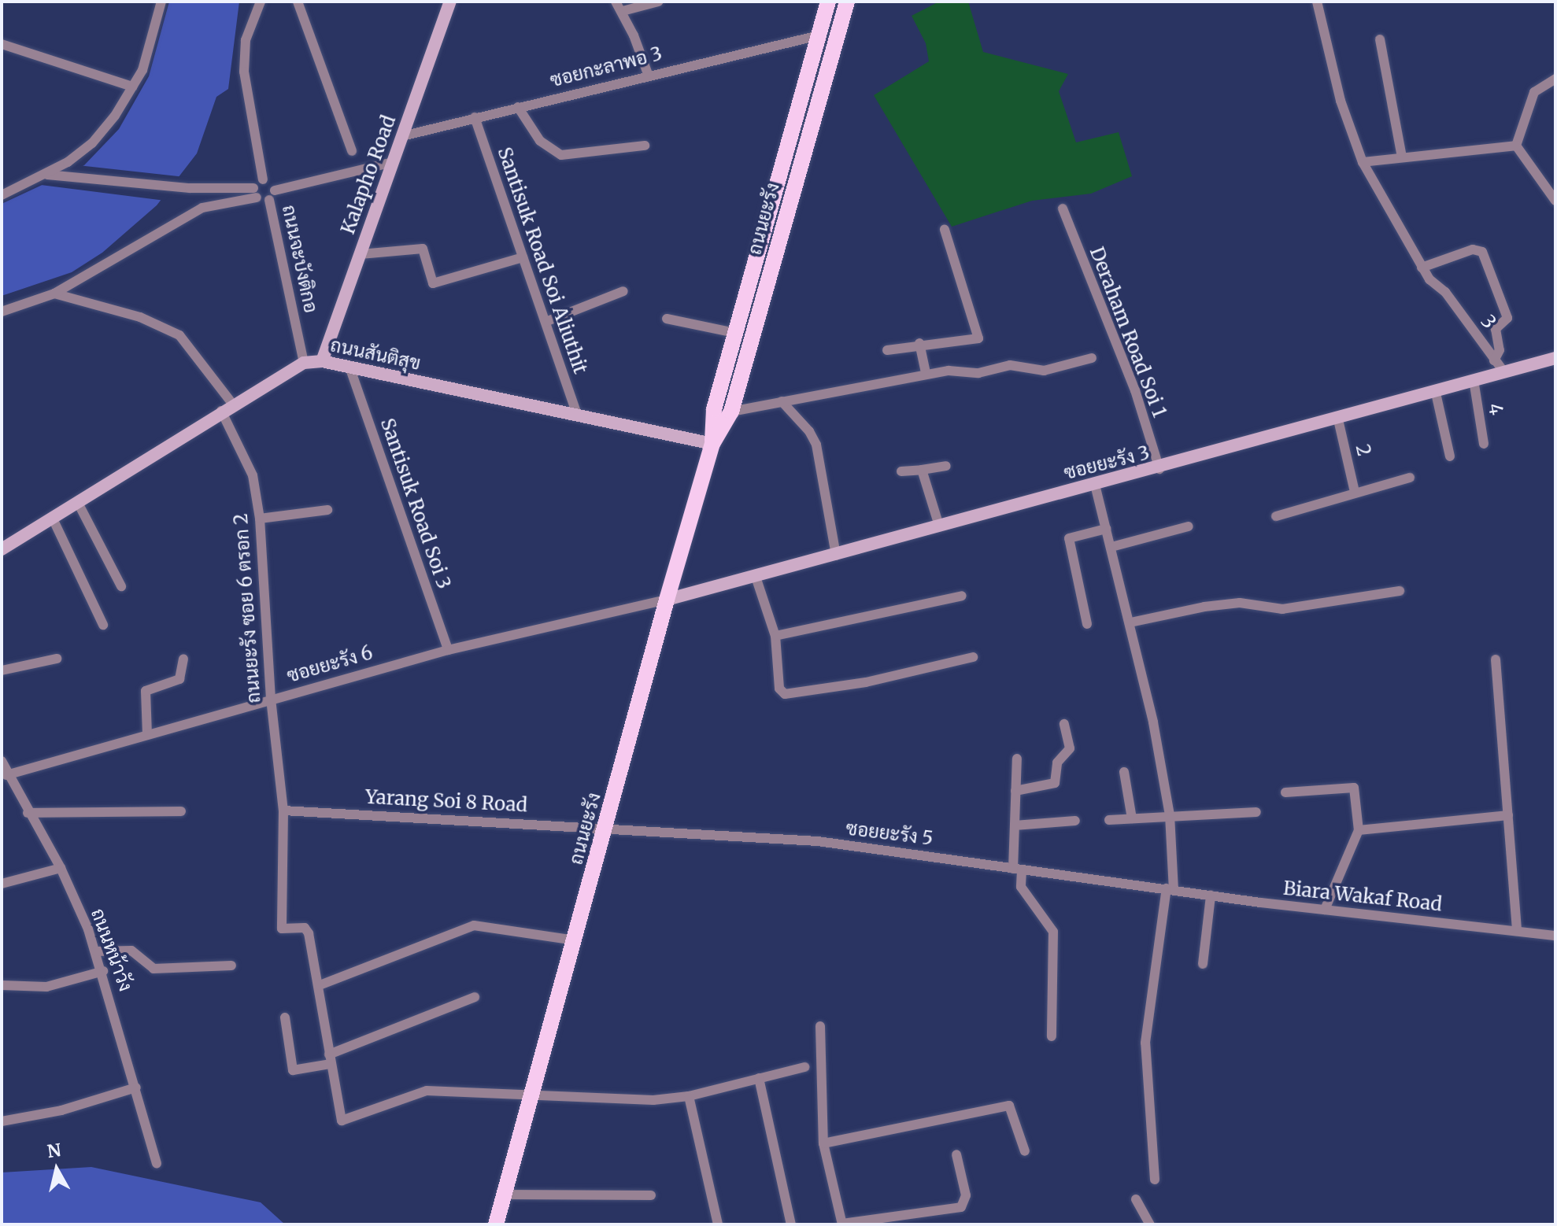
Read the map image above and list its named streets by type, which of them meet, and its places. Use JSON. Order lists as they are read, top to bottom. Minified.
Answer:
{"streets":{"main road":["ถนนยะรัง"],"street":["ซอยกะลาพอ 3","Kalapho Road","ถนนจะบังติกอ","Santisuk Road Soi Aliuthit","3","Deraham Road Soi 1","ถนนสันติสุข","4","2","ซอยยะรัง 3","Santisuk Road Soi 3","ถนนยะรัง ซอย 6 ตรอก 2","ซอยยะรัง 6","Yarang Soi 8 Road","ซอยยะรัง 5","Biara Wakaf Road","ถนนหน้าวัง"]},"crossings":[["ซอยกะลาพอ 3","Kalapho Road"],["ซอยกะลาพอ 3","ถนนยะรัง"],["ซอยกะลาพอ 3","Santisuk Road Soi Aliuthit"],["Kalapho Road","ถนนสันติสุข"],["ถนนยะรัง","ถนนสันติสุข"],["ถนนยะรัง","ซอยยะรัง 3"],["ถนนยะรัง","ซอยยะรัง 6"],["ถนนยะรัง","Yarang Soi 8 Road"],["ถนนยะรัง","ซอยยะรัง 5"],["ถนนจะบังติกอ","ถนนสันติสุข"],["Santisuk Road Soi Aliuthit","ถนนสันติสุข"],["3","ซอยยะรัง 3"],["Deraham Road Soi 1","ซอยยะรัง 3"],["ถนนสันติสุข","Santisuk Road Soi 3"],["ถนนสันติสุข","ถนนยะรัง ซอย 6 ตรอก 2"],["4","ซอยยะรัง 3"],["2","ซอยยะรัง 3"],["ซอยยะรัง 3","ซอยยะรัง 6"],["Santisuk Road Soi 3","ซอยยะรัง 6"],["ถนนยะรัง ซอย 6 ตรอก 2","ซอยยะรัง 6"],["ถนนยะรัง ซอย 6 ตรอก 2","Yarang Soi 8 Road"],["ซอยยะรัง 6","ถนนหน้าวัง"],["Yarang Soi 8 Road","ซอยยะรัง 5"],["ซอยยะรัง 5","Biara Wakaf Road"]],"north":"top"}
